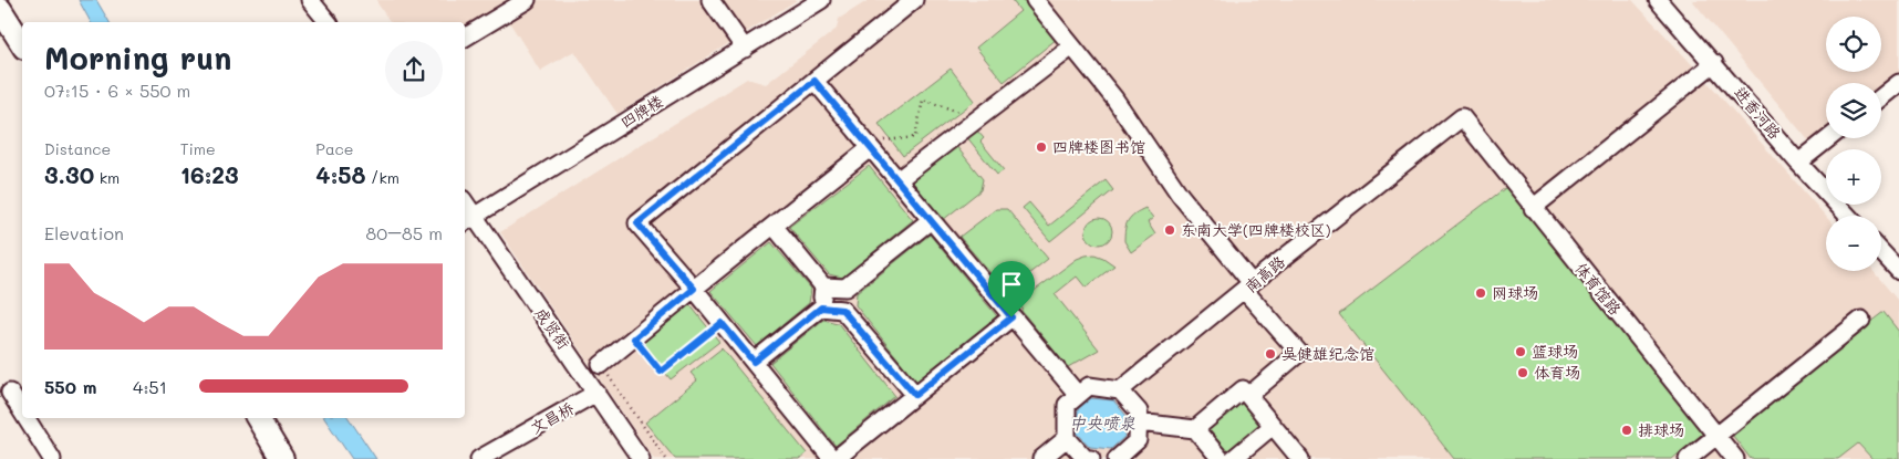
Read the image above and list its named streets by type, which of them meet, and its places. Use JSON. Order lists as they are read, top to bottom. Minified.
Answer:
{"streets":{"street":["四牌楼","进香河路","南高路","体育馆路","成贤街","文昌桥"]},"crossings":[["四牌楼","成贤街"],["南高路","体育馆路"],["成贤街","文昌桥"]],"water":["中央喷泉"],"places":["四牌楼图书馆","东南大学(四牌楼校区)","网球场","篮球场","吴健雄纪念馆","体育场","排球场"],"page":{"map_buttons":["+","−"],"heading":["Morning run","07:15 · 6 × 550 m"],"stats":[["Distance","3.30 km"],["Time","16:23"],["Pace","4:58 /km"]],"chart":["Elevation","80–85 m"],"list":[{"name":"550 m","note":"4:51"}]}}
